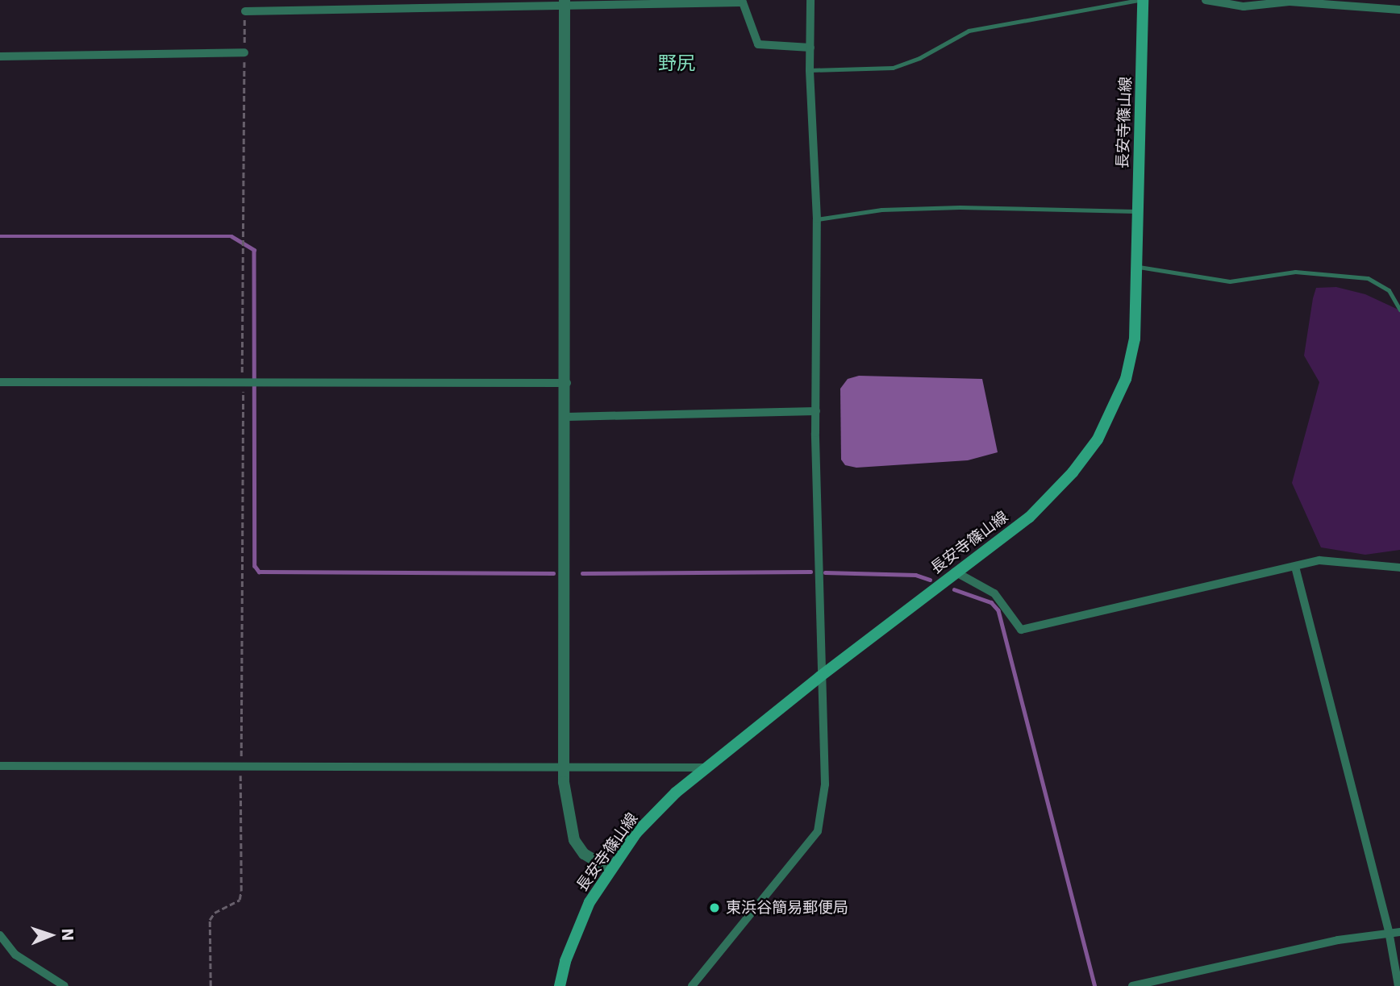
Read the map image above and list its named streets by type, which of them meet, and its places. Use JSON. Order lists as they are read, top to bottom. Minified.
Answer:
{"streets":{"main road":["長安寺篠山線"]},"districts":["野尻"],"places":["東浜谷簡易郵便局"],"north":"right"}
